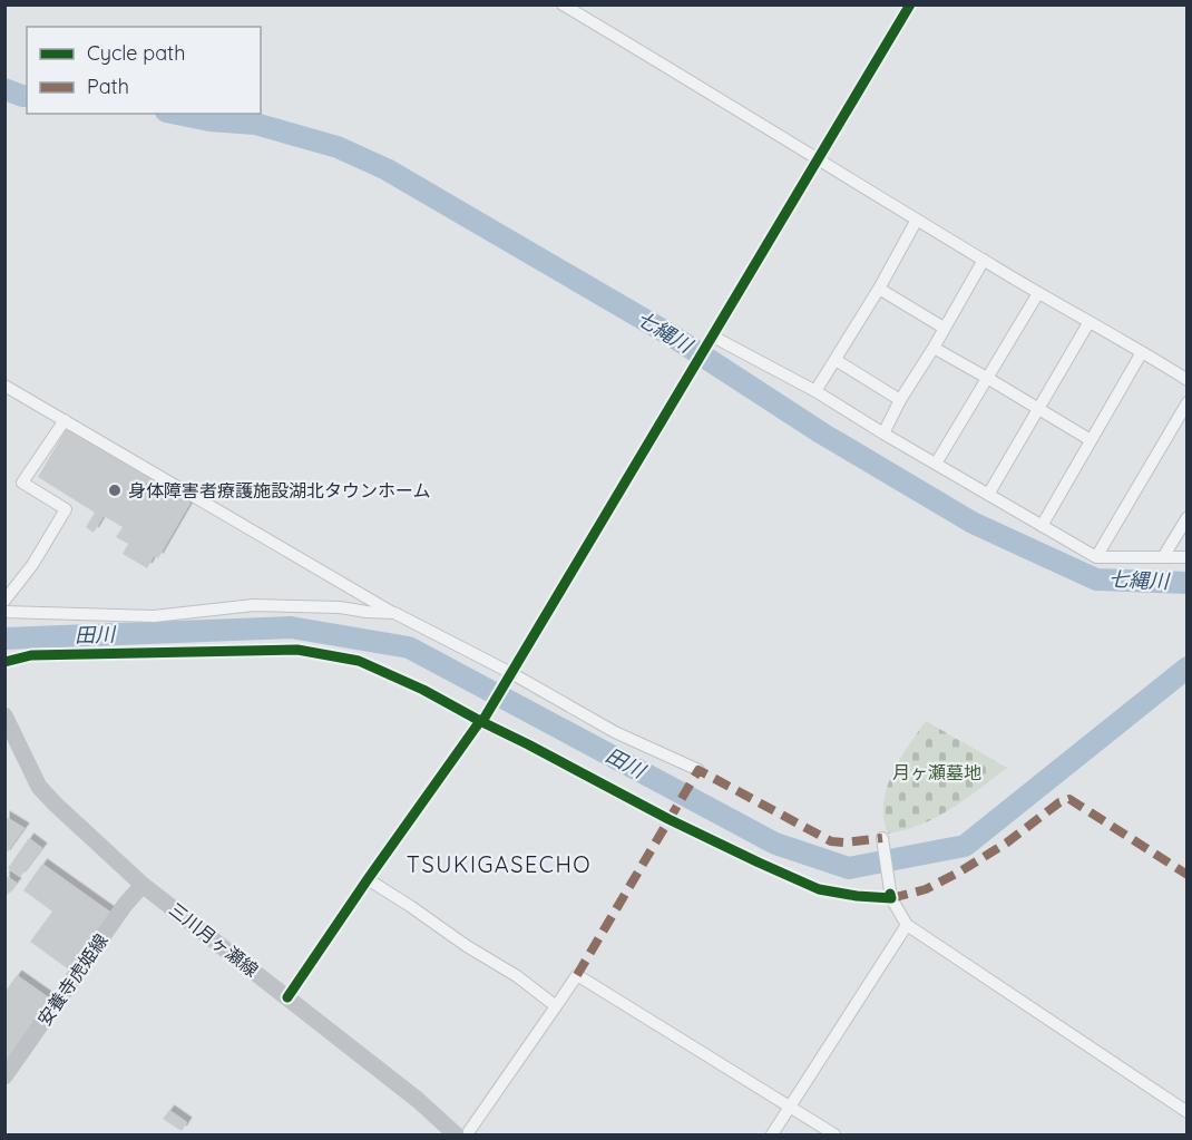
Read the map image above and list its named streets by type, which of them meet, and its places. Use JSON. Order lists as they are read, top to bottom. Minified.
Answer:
{"streets":{"main road":["三川月ヶ瀬線","安養寺虎姫線"]},"crossings":[["三川月ヶ瀬線","安養寺虎姫線"]],"districts":["TSUKIGASECHO"],"water":["七縄川","田川"],"parks":["月ヶ瀬墓地"],"places":["身体障害者療護施設湖北タウンホーム"],"legend":["Cycle path","Path"]}
